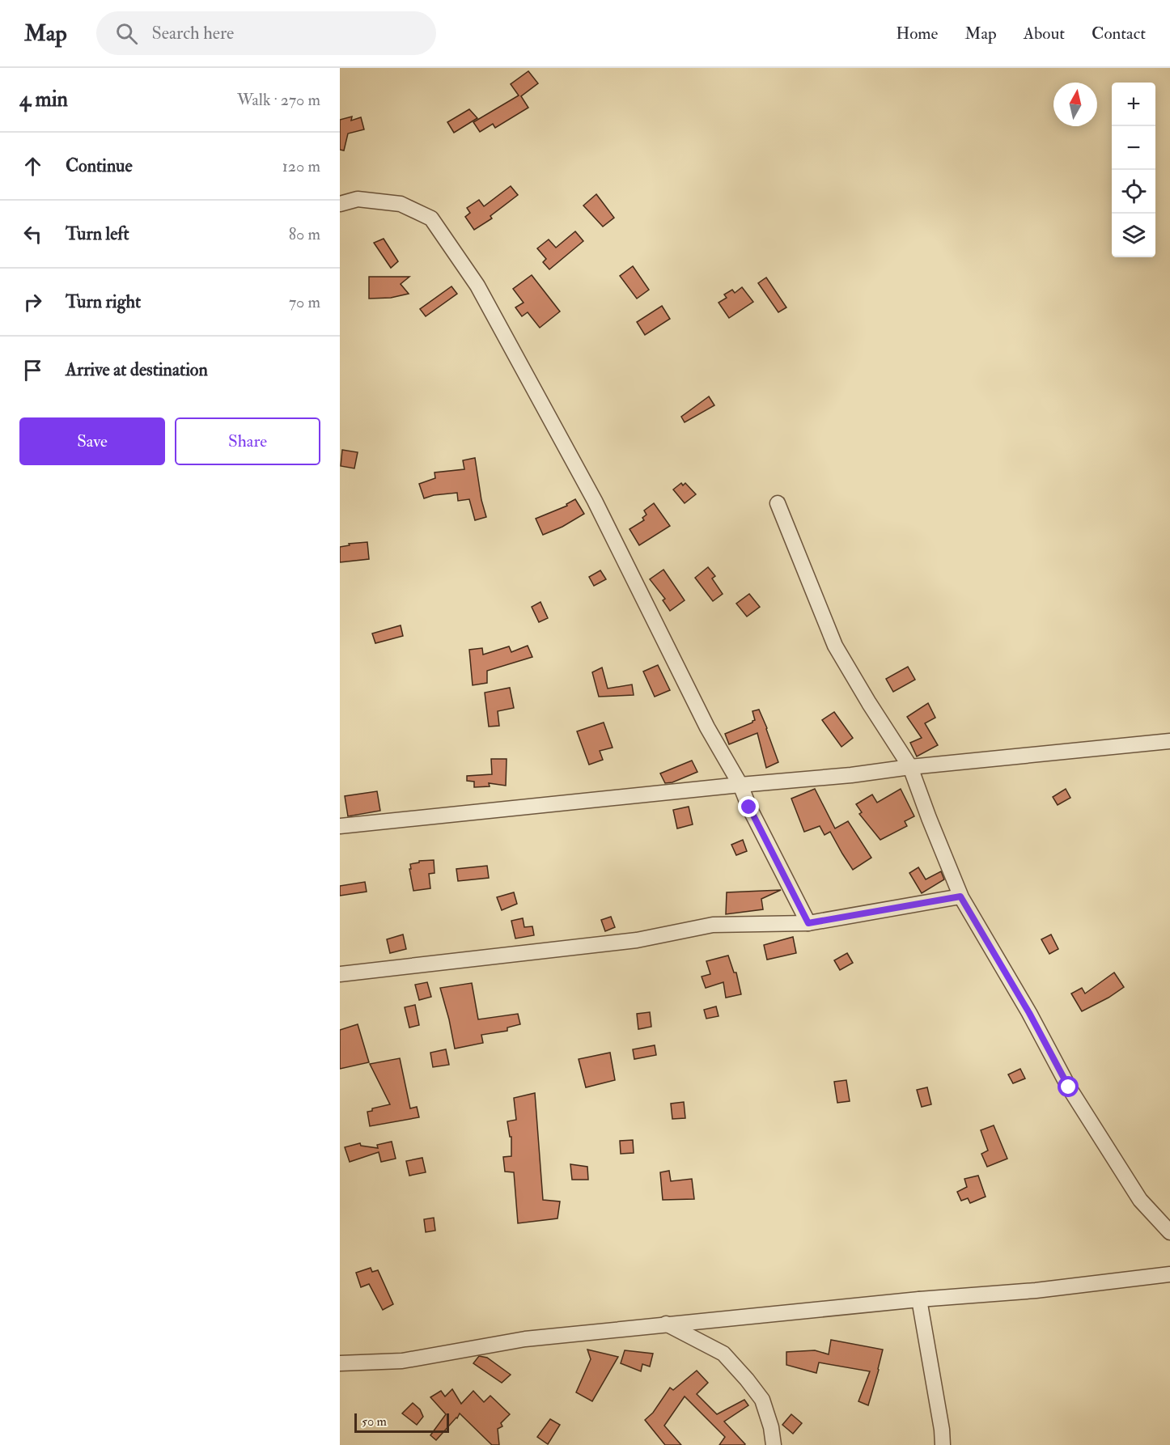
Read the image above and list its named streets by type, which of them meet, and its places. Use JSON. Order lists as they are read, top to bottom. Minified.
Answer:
{"scale_bar":"50 m","north":"top","page":{"header":"Map","search":"Search here","nav":["Home","Map","About","Contact"],"heading":["4 min","Walk · 270 m"],"map_buttons":["+","−"],"list":[["Continue","120 m"],["Turn left","80 m"],["Turn right","70 m"],"Arrive at destination"],"buttons":["Save","Share"],"scale":"50 m"}}
